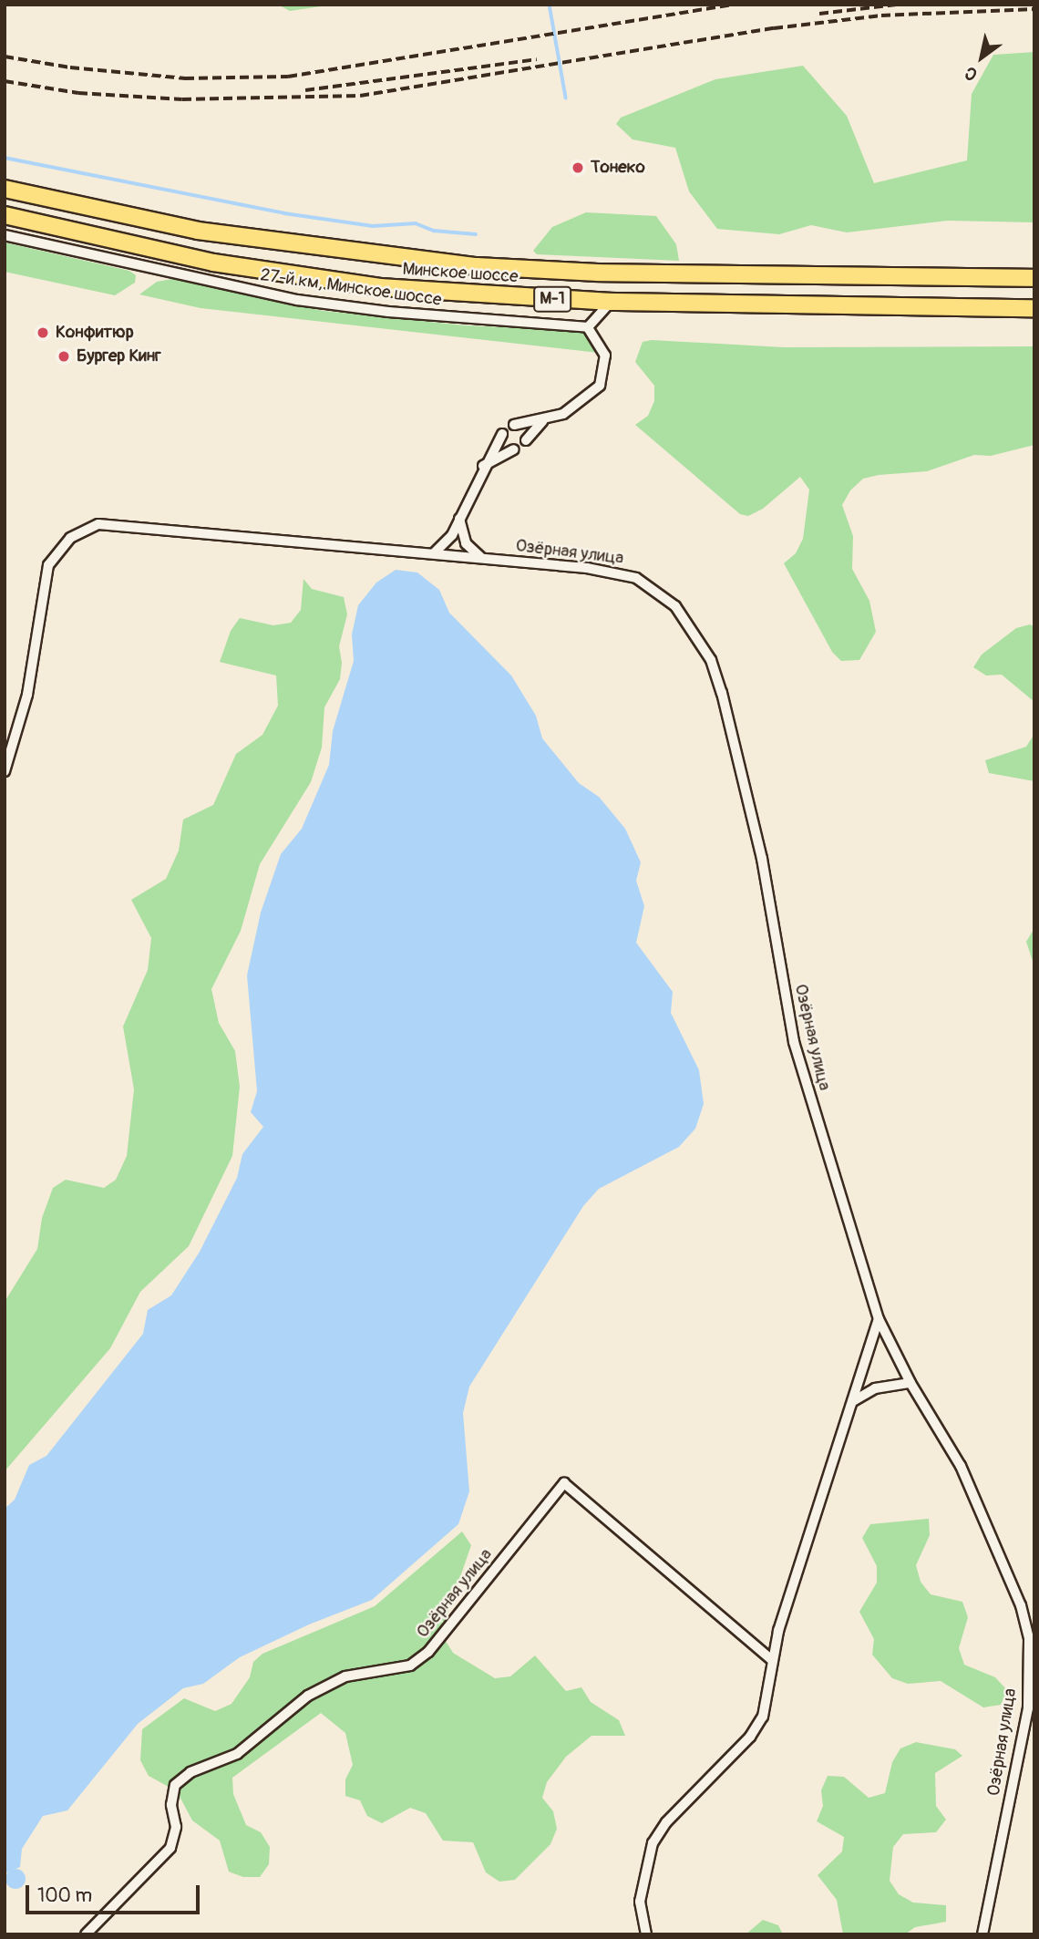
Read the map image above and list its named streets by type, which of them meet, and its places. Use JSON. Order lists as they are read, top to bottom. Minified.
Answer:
{"streets":{"highway":["Минское шоссе","М-1"],"street":["27-й км, Минское шоссе","Озёрная улица"]},"places":["Тонеко","Конфитюр","Бургер Кинг"],"scale_bar":"100 m","north":"bottom left"}
